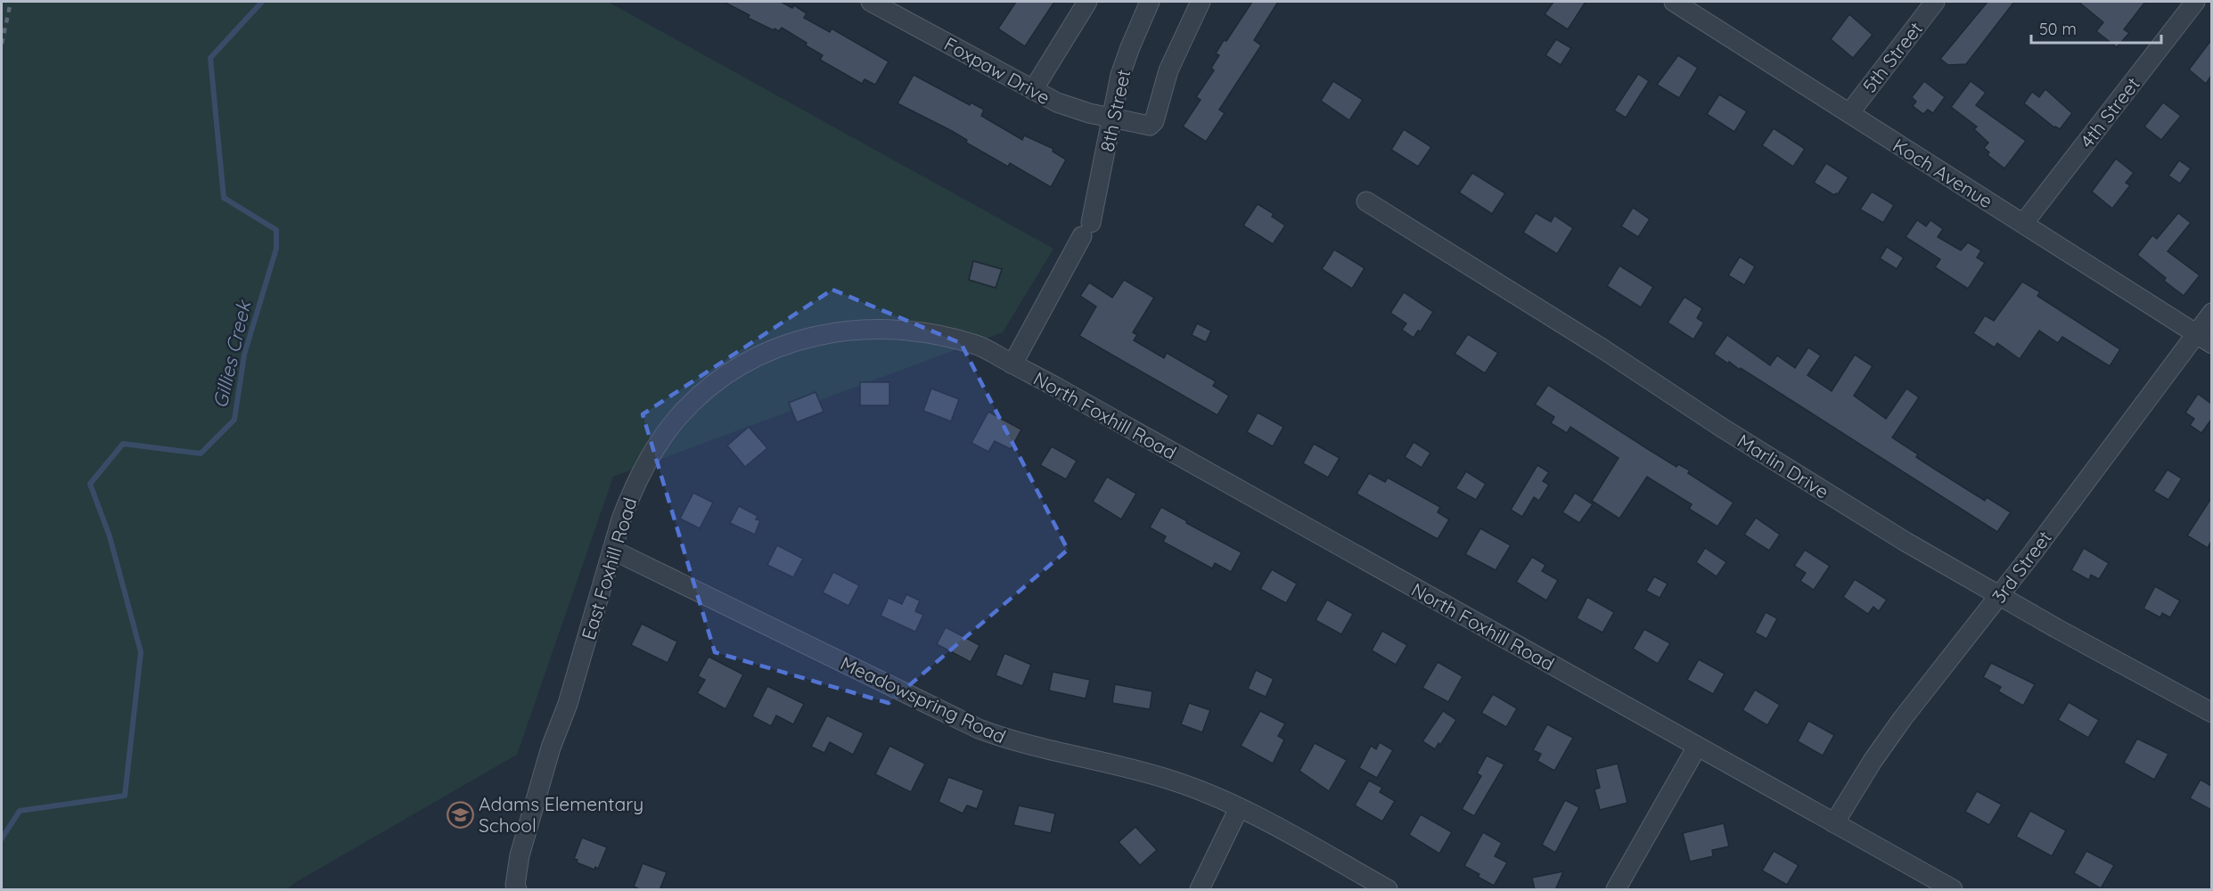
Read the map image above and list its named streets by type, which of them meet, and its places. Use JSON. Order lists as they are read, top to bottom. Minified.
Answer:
{"streets":{"street":["5th Street","Foxpaw Drive","8th Street","4th Street","Koch Avenue","North Foxhill Road","Marlin Drive","3rd Street","East Foxhill Road","Meadowspring Road"]},"crossings":[["5th Street","Koch Avenue"],["Foxpaw Drive","8th Street"],["8th Street","North Foxhill Road"],["8th Street","East Foxhill Road"],["4th Street","Koch Avenue"],["Koch Avenue","3rd Street"],["North Foxhill Road","3rd Street"],["North Foxhill Road","East Foxhill Road"],["Marlin Drive","3rd Street"],["East Foxhill Road","Meadowspring Road"]],"water":["Gillies Creek"],"places":{"school or university":["Adams Elementary School"]},"scale_bar":"50 m"}
